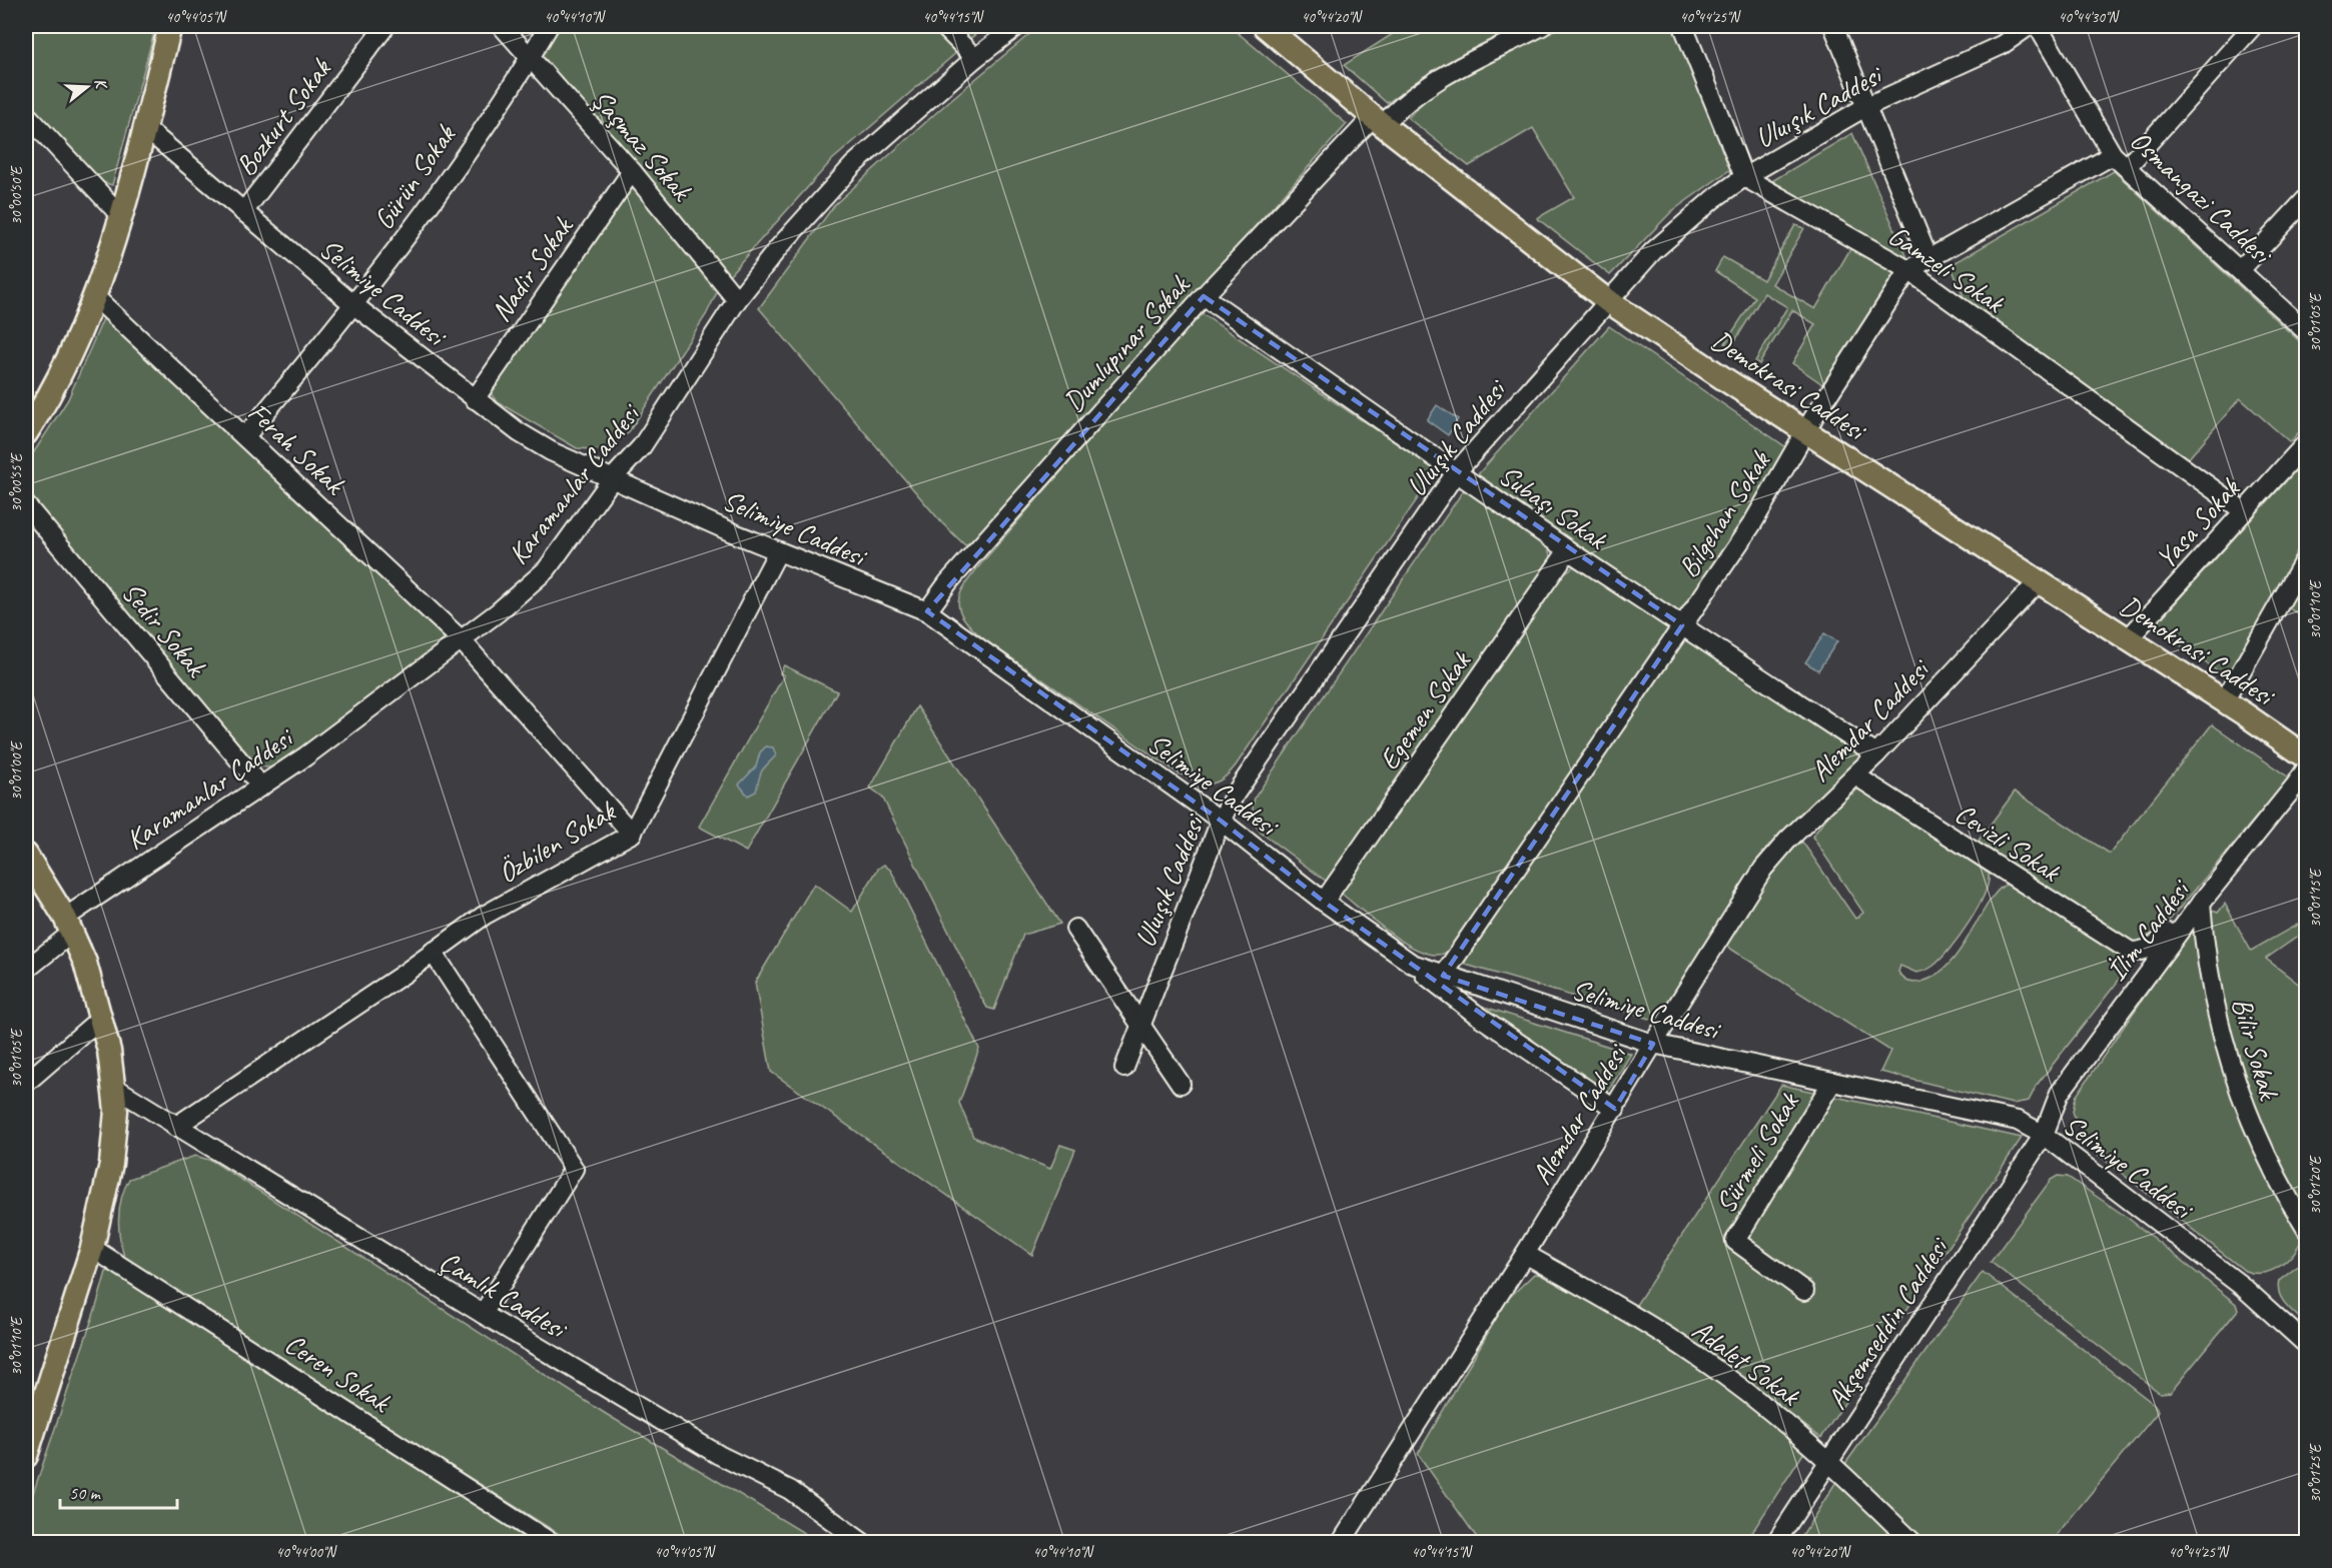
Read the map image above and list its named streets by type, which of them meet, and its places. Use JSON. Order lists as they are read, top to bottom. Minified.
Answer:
{"streets":{"main road":["Demokrasi Caddesi"],"street":["Uluışık Caddesi","Bozkurt Sokak","Şaşmaz Sokak","Gürün Sokak","Osmangazi Caddesi","Gamzeli Sokak","Nadir Sokak","Selimiye Caddesi","Dumlupınar Sokak","Ferah Sokak","Karamanlar Caddesi","Subaşı Sokak","Bilgehan Sokak","Yasa Sokak","Sedir Sokak","Egemen Sokak","Alemdar Caddesi","Özbilen Sokak","Cevizli Sokak","İlim Caddesi","Bilir Sokak","Sürmeli Sokak","Çamlık Caddesi","Akşemseddin Caddesi","Adalet Sokak","Ceren Sokak"]},"crossings":[["Uluışık Caddesi","Gamzeli Sokak"],["Uluışık Caddesi","Selimiye Caddesi"],["Uluışık Caddesi","Demokrasi Caddesi"],["Uluışık Caddesi","Subaşı Sokak"],["Bozkurt Sokak","Selimiye Caddesi"],["Şaşmaz Sokak","Gürün Sokak"],["Şaşmaz Sokak","Nadir Sokak"],["Şaşmaz Sokak","Karamanlar Caddesi"],["Gürün Sokak","Selimiye Caddesi"],["Gürün Sokak","Ferah Sokak"],["Osmangazi Caddesi","Bilgehan Sokak"],["Gamzeli Sokak","Bilgehan Sokak"],["Gamzeli Sokak","Yasa Sokak"],["Nadir Sokak","Selimiye Caddesi"],["Selimiye Caddesi","Dumlupınar Sokak"],["Selimiye Caddesi","Karamanlar Caddesi"],["Selimiye Caddesi","Bilgehan Sokak"],["Selimiye Caddesi","Egemen Sokak"],["Selimiye Caddesi","Alemdar Caddesi"],["Selimiye Caddesi","Özbilen Sokak"],["Selimiye Caddesi","İlim Caddesi"],["Selimiye Caddesi","Sürmeli Sokak"],["Selimiye Caddesi","Akşemseddin Caddesi"],["Dumlupınar Sokak","Demokrasi Caddesi"],["Dumlupınar Sokak","Subaşı Sokak"],["Demokrasi Caddesi","Bilgehan Sokak"],["Demokrasi Caddesi","Yasa Sokak"],["Demokrasi Caddesi","Alemdar Caddesi"],["Ferah Sokak","Karamanlar Caddesi"],["Ferah Sokak","Özbilen Sokak"],["Karamanlar Caddesi","Sedir Sokak"],["Subaşı Sokak","Bilgehan Sokak"],["Subaşı Sokak","Egemen Sokak"],["Subaşı Sokak","Alemdar Caddesi"],["Alemdar Caddesi","Cevizli Sokak"],["Alemdar Caddesi","Adalet Sokak"],["Özbilen Sokak","Çamlık Caddesi"],["Cevizli Sokak","İlim Caddesi"],["Cevizli Sokak","Bilir Sokak"],["İlim Caddesi","Bilir Sokak"],["İlim Caddesi","Akşemseddin Caddesi"],["Akşemseddin Caddesi","Adalet Sokak"]],"scale_bar":"50 m","north":"right","coordinates":["40°44'05\"N","40°44'10\"N","40°44'15\"N","40°44'20\"N","40°44'25\"N","40°44'30\"N","30°00'50\"E","30°01'05\"E","30°00'55\"E","30°01'10\"E","30°01'00\"E","30°01'15\"E","30°01'20\"E","30°01'25\"E","40°44'00\"N"]}
